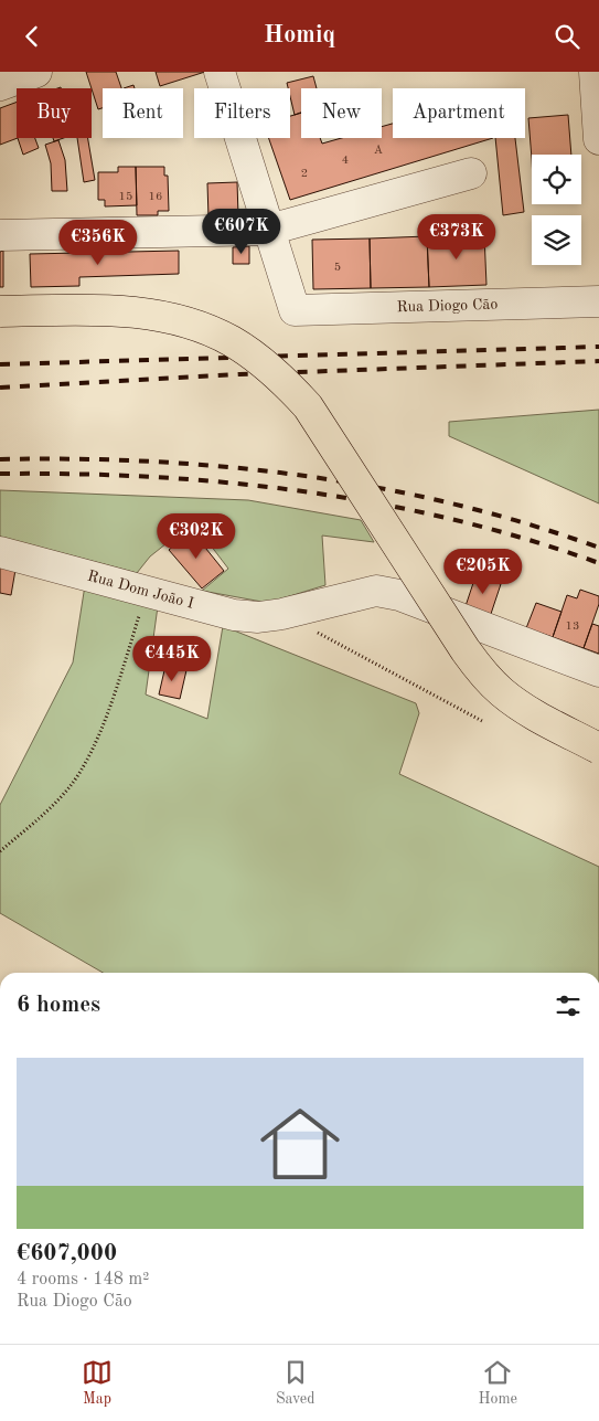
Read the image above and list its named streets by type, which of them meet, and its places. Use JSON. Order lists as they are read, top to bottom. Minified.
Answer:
{"streets":{"street":["Rua Diogo Cão","Rua Dom João I"]},"house_numbers":["A","4","2","15","16","5","13"],"page":{"header":"Homiq","chip":["Buy","Rent","Filters","New","Apartment"],"price":["€607K","€373K","€356K","€302K","€205K","€445K"],"heading":"6 homes","list":[{"name":"€607,000","note":"4 rooms · 148 m² · Rua Diogo Cão"}],"tabs":["Map","Saved","Home"]}}
